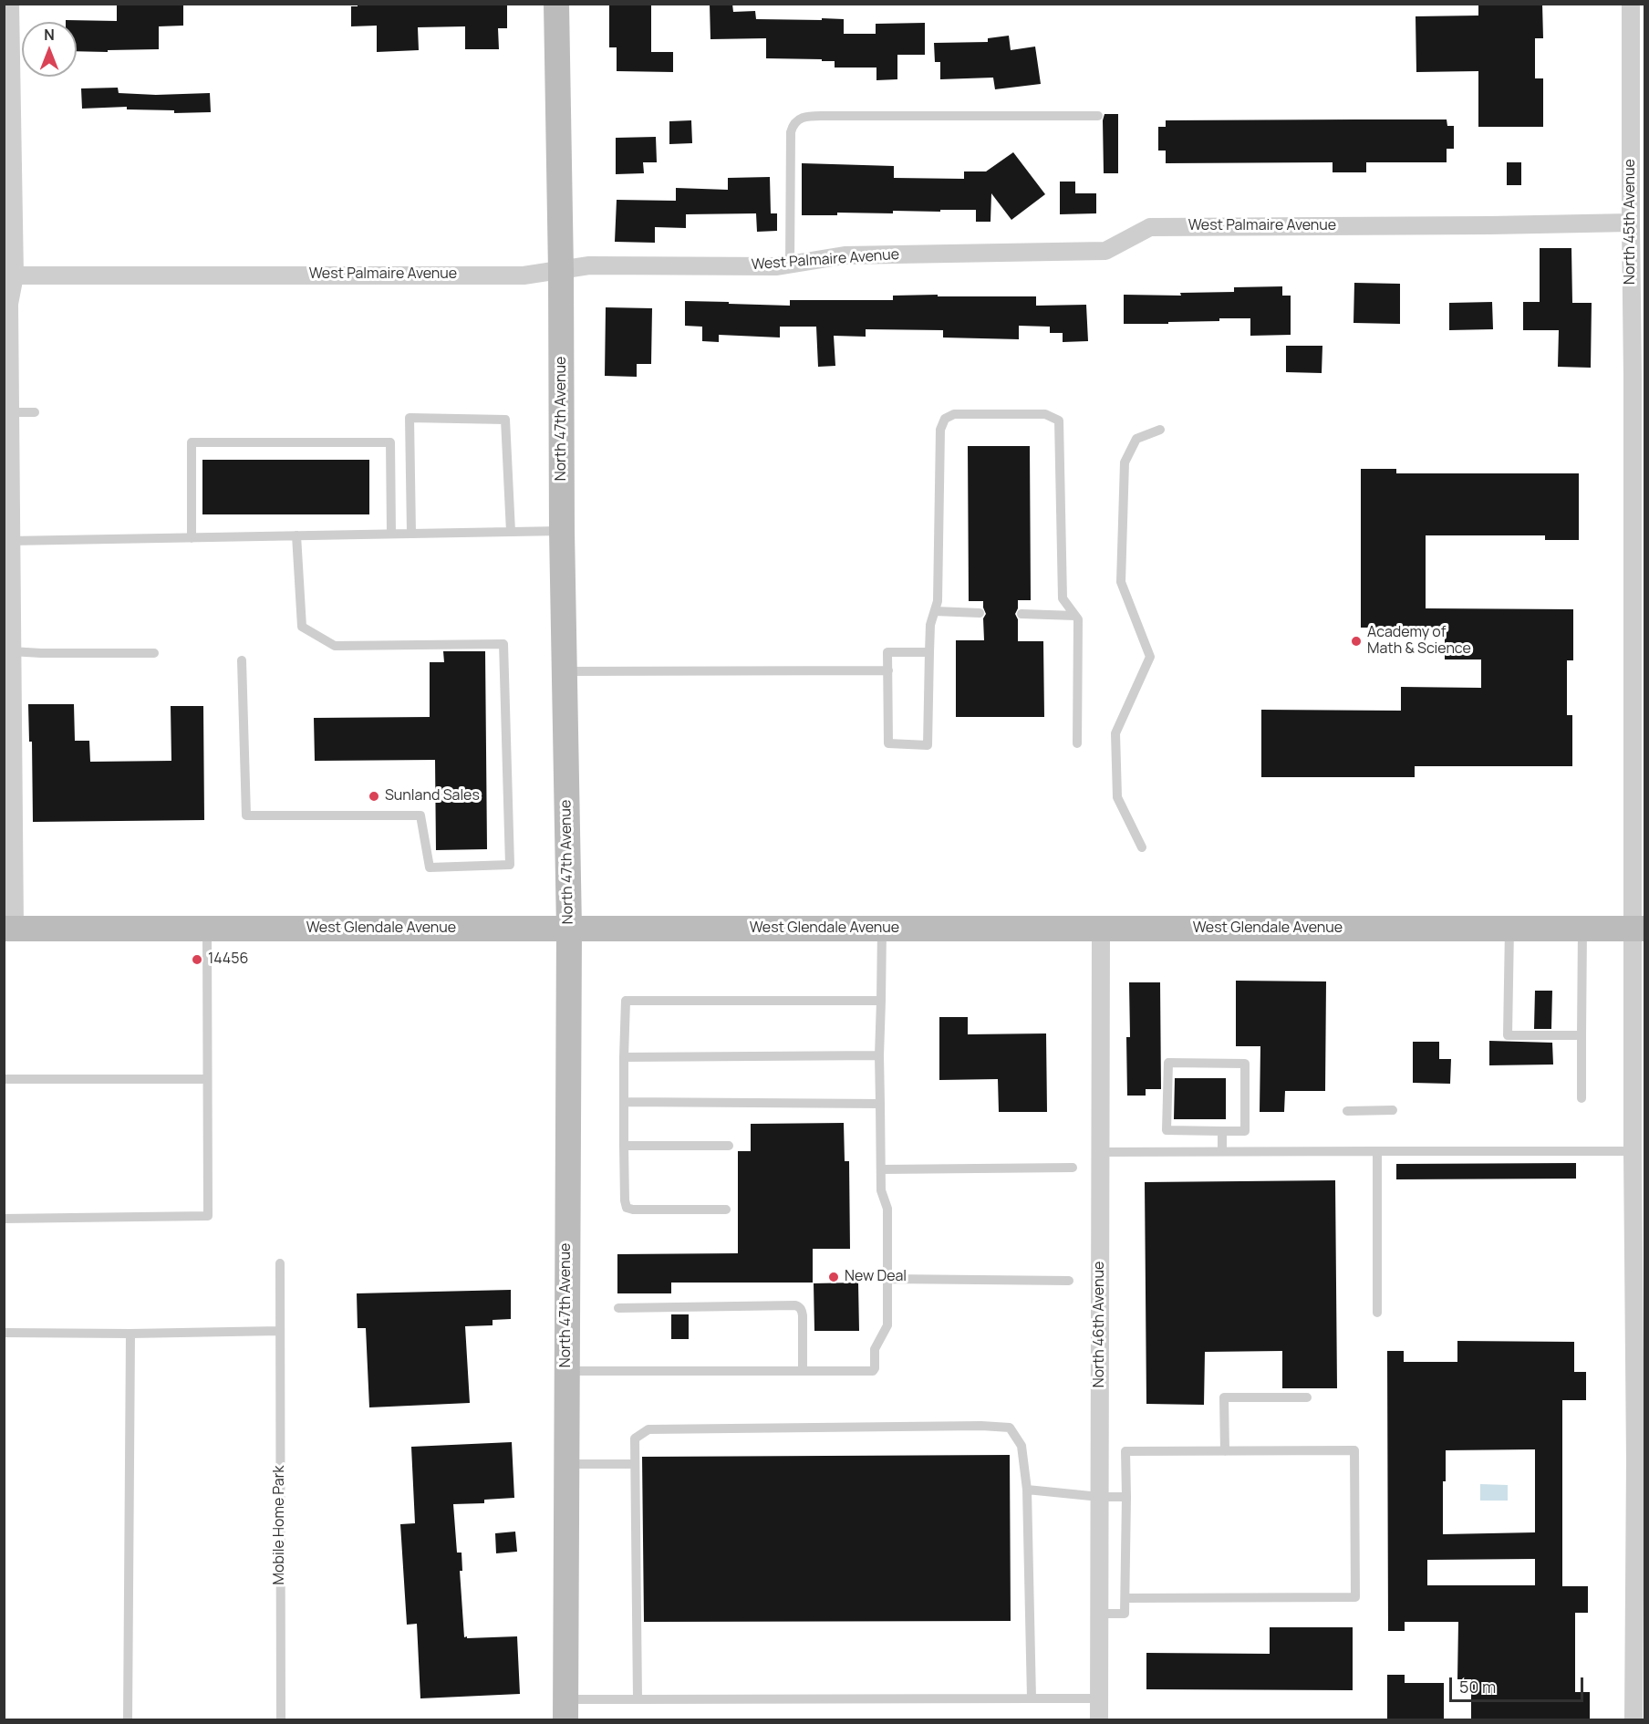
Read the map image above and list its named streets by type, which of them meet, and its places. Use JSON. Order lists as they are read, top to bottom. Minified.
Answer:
{"streets":{"street":["North 45th Avenue","West Palmaire Avenue","North 47th Avenue","West Glendale Avenue","North 46th Avenue"],"lane":["Mobile Home Park"]},"crossings":[["North 45th Avenue","West Palmaire Avenue"],["North 45th Avenue","West Glendale Avenue"],["West Palmaire Avenue","North 47th Avenue"],["North 47th Avenue","West Glendale Avenue"],["West Glendale Avenue","North 46th Avenue"]],"places":["Academy of Math & Science","Sunland Sales","14456","New Deal"],"scale_bar":"50 m","north":"top"}
